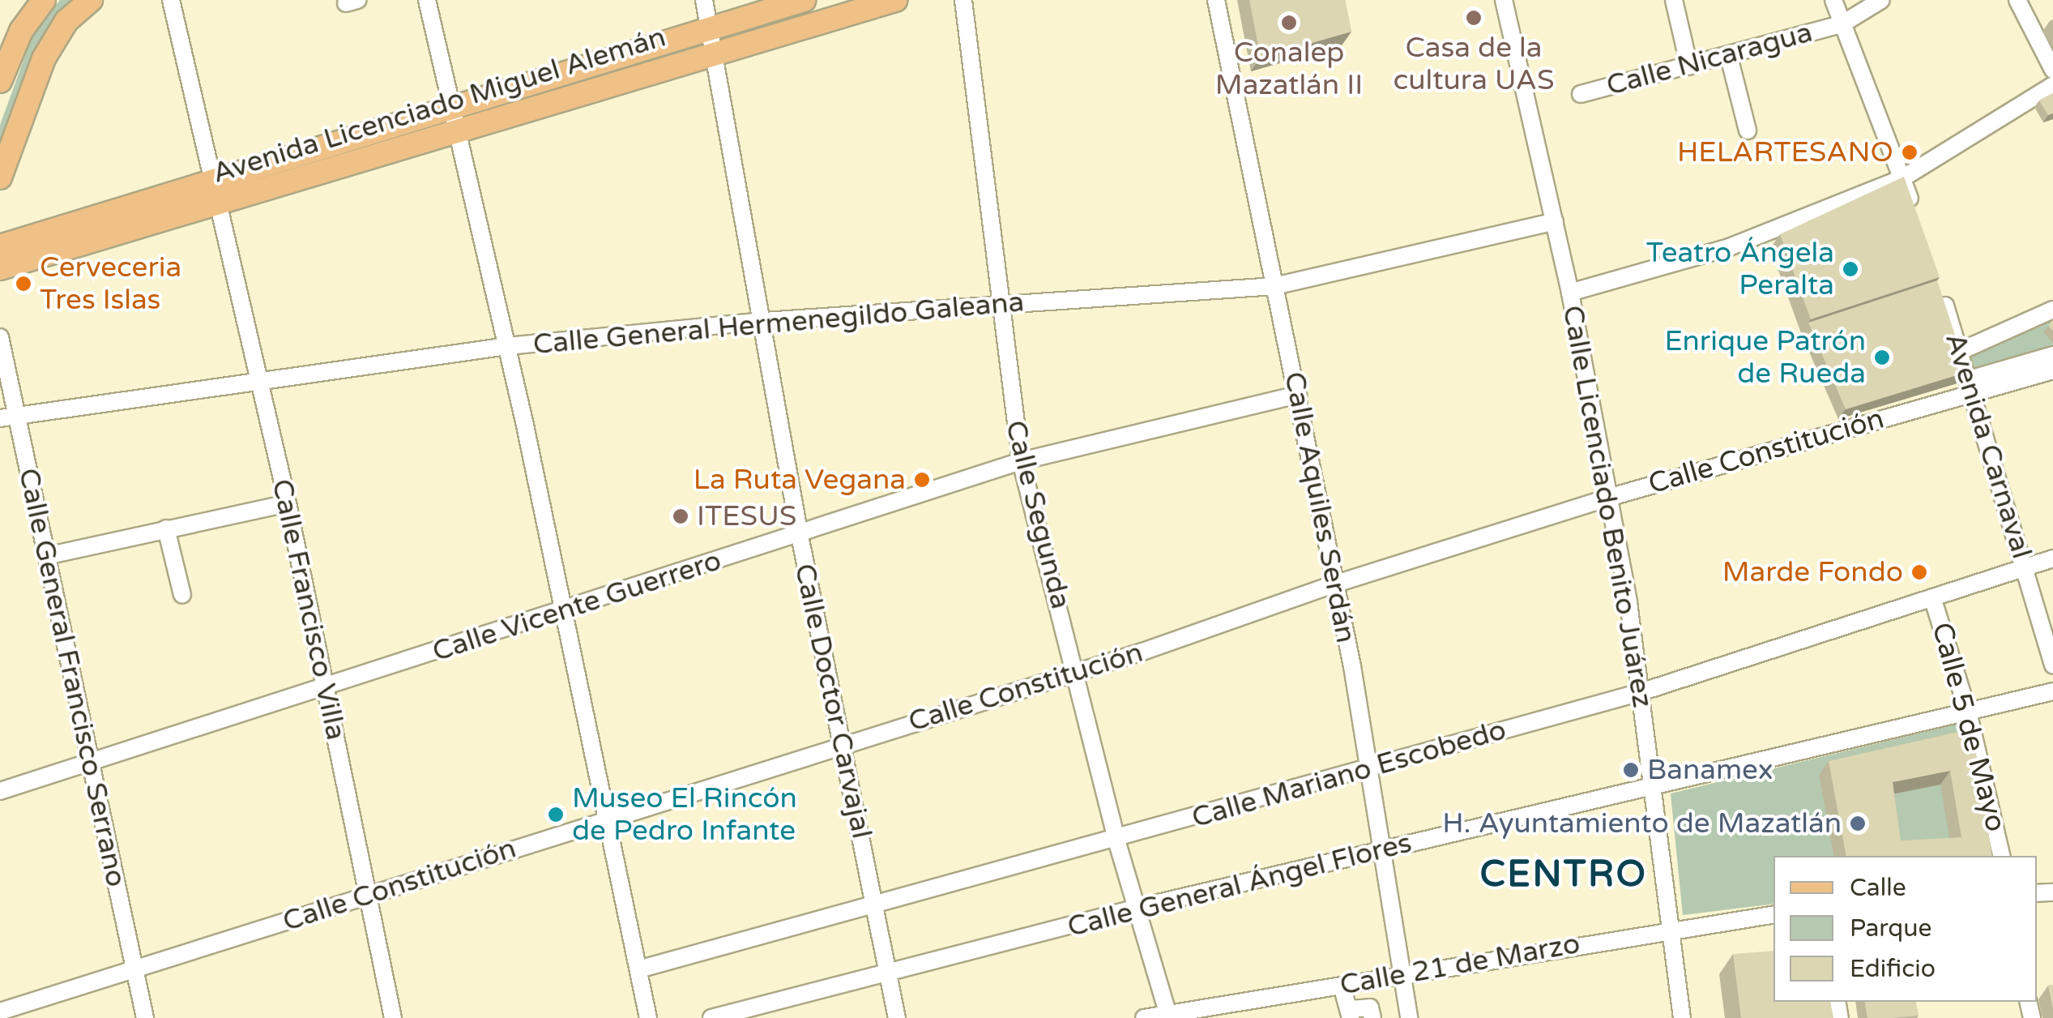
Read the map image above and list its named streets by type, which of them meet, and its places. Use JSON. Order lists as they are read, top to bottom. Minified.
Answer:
{"streets":{"main road":["Avenida Licenciado Miguel Alemán"],"street":["Calle Nicaragua","Calle General Hermenegildo Galeana","Avenida Carnaval","Calle Constitución","Calle Licenciado Benito Juárez","Calle Aquiles Serdán","Calle Segunda","Calle Vicente Guerrero","Calle Francisco Villa","Calle General Francisco Serrano","Calle Doctor Carvajal","Calle 5 de Mayo","Calle Mariano Escobedo","Calle General Ángel Flores","Calle 21 de Marzo"]},"crossings":[["Avenida Licenciado Miguel Alemán","Calle Francisco Villa"],["Avenida Licenciado Miguel Alemán","Calle Doctor Carvajal"],["Calle General Hermenegildo Galeana","Calle Licenciado Benito Juárez"],["Calle General Hermenegildo Galeana","Calle Aquiles Serdán"],["Calle General Hermenegildo Galeana","Calle Segunda"],["Calle General Hermenegildo Galeana","Calle Francisco Villa"],["Calle General Hermenegildo Galeana","Calle General Francisco Serrano"],["Calle General Hermenegildo Galeana","Calle Doctor Carvajal"],["Avenida Carnaval","Calle Constitución"],["Avenida Carnaval","Calle Mariano Escobedo"],["Calle Constitución","Calle Licenciado Benito Juárez"],["Calle Constitución","Calle Aquiles Serdán"],["Calle Constitución","Calle Segunda"],["Calle Constitución","Calle Francisco Villa"],["Calle Constitución","Calle General Francisco Serrano"],["Calle Constitución","Calle Doctor Carvajal"],["Calle Licenciado Benito Juárez","Calle Mariano Escobedo"],["Calle Licenciado Benito Juárez","Calle General Ángel Flores"],["Calle Licenciado Benito Juárez","Calle 21 de Marzo"],["Calle Aquiles Serdán","Calle Vicente Guerrero"],["Calle Aquiles Serdán","Calle Mariano Escobedo"],["Calle Aquiles Serdán","Calle General Ángel Flores"],["Calle Aquiles Serdán","Calle 21 de Marzo"],["Calle Segunda","Calle Vicente Guerrero"],["Calle Segunda","Calle Mariano Escobedo"],["Calle Segunda","Calle General Ángel Flores"],["Calle Segunda","Calle 21 de Marzo"],["Calle Vicente Guerrero","Calle Francisco Villa"],["Calle Vicente Guerrero","Calle General Francisco Serrano"],["Calle Vicente Guerrero","Calle Doctor Carvajal"],["Calle Doctor Carvajal","Calle Mariano Escobedo"],["Calle Doctor Carvajal","Calle General Ángel Flores"],["Calle 5 de Mayo","Calle Mariano Escobedo"],["Calle 5 de Mayo","Calle General Ángel Flores"]],"districts":["CENTRO"],"places":["Casa de la cultura UAS","Conalep Mazatlán II","HELARTESANO","Teatro Ángela Peralta","Cerveceria Tres Islas","Enrique Patrón de Rueda","La Ruta Vegana","ITESUS","Marde Fondo","Banamex","Museo El Rincón de Pedro Infante","H. Ayuntamiento de Mazatlán"],"legend":["Calle","Parque","Edificio"]}
